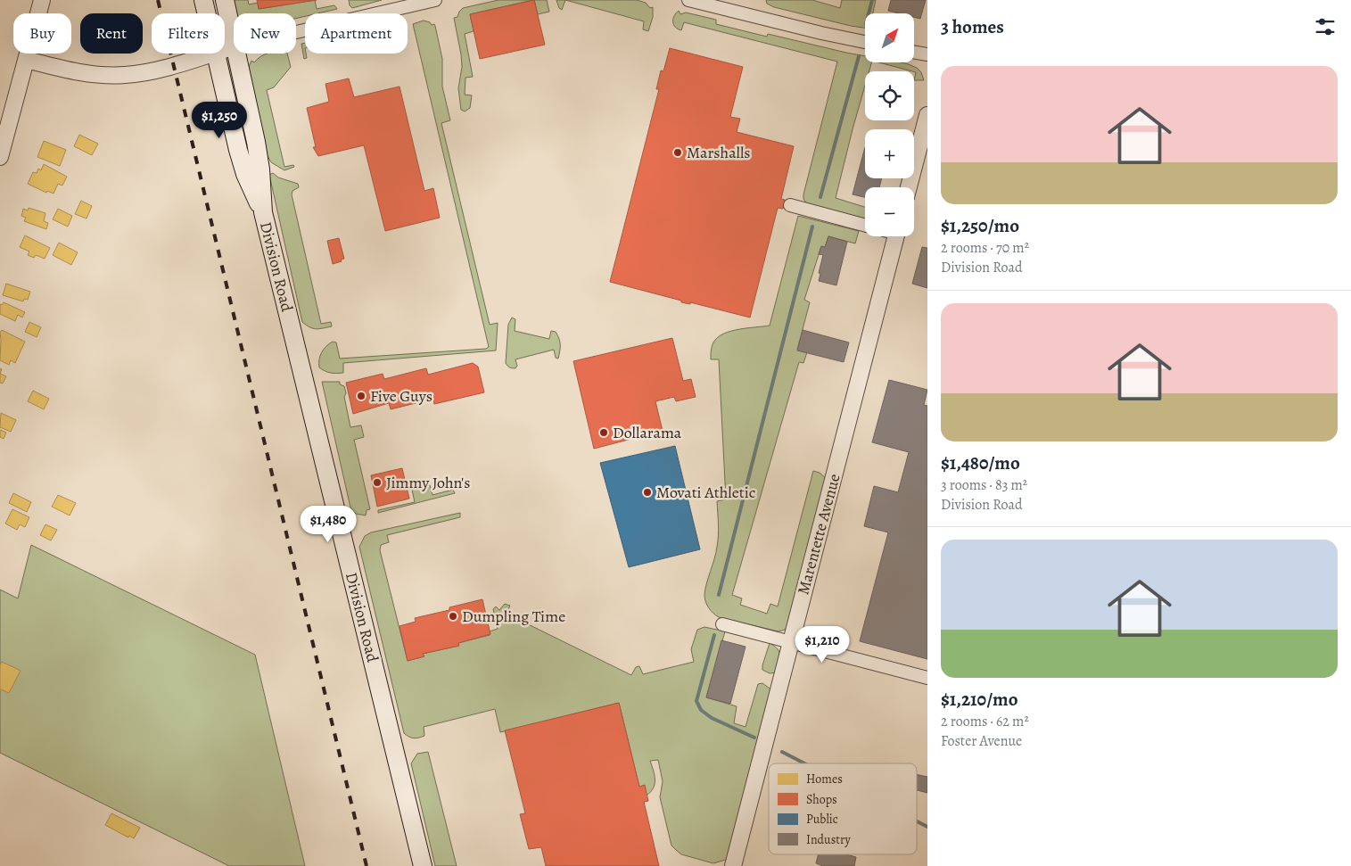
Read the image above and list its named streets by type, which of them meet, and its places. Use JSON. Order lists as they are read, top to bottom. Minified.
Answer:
{"streets":{"main road":["Division Road"],"street":["Marentette Avenue"]},"places":["Marshalls","Five Guys","Dollarama","Jimmy John's","Movati Athletic","Dumpling Time"],"legend":["Homes","Shops","Public","Industry"],"north":"top right","page":{"heading":"3 homes","map_buttons":["+","−"],"chip":["Buy","Rent","Filters","New","Apartment"],"list":[{"name":"$1,250/mo","note":"2 rooms · 70 m² · Division Road"},{"name":"$1,480/mo","note":"3 rooms · 83 m² · Division Road"},{"name":"$1,210/mo","note":"2 rooms · 62 m² · Foster Avenue"}],"price":["$1,250","$1,480","$1,210"]}}
